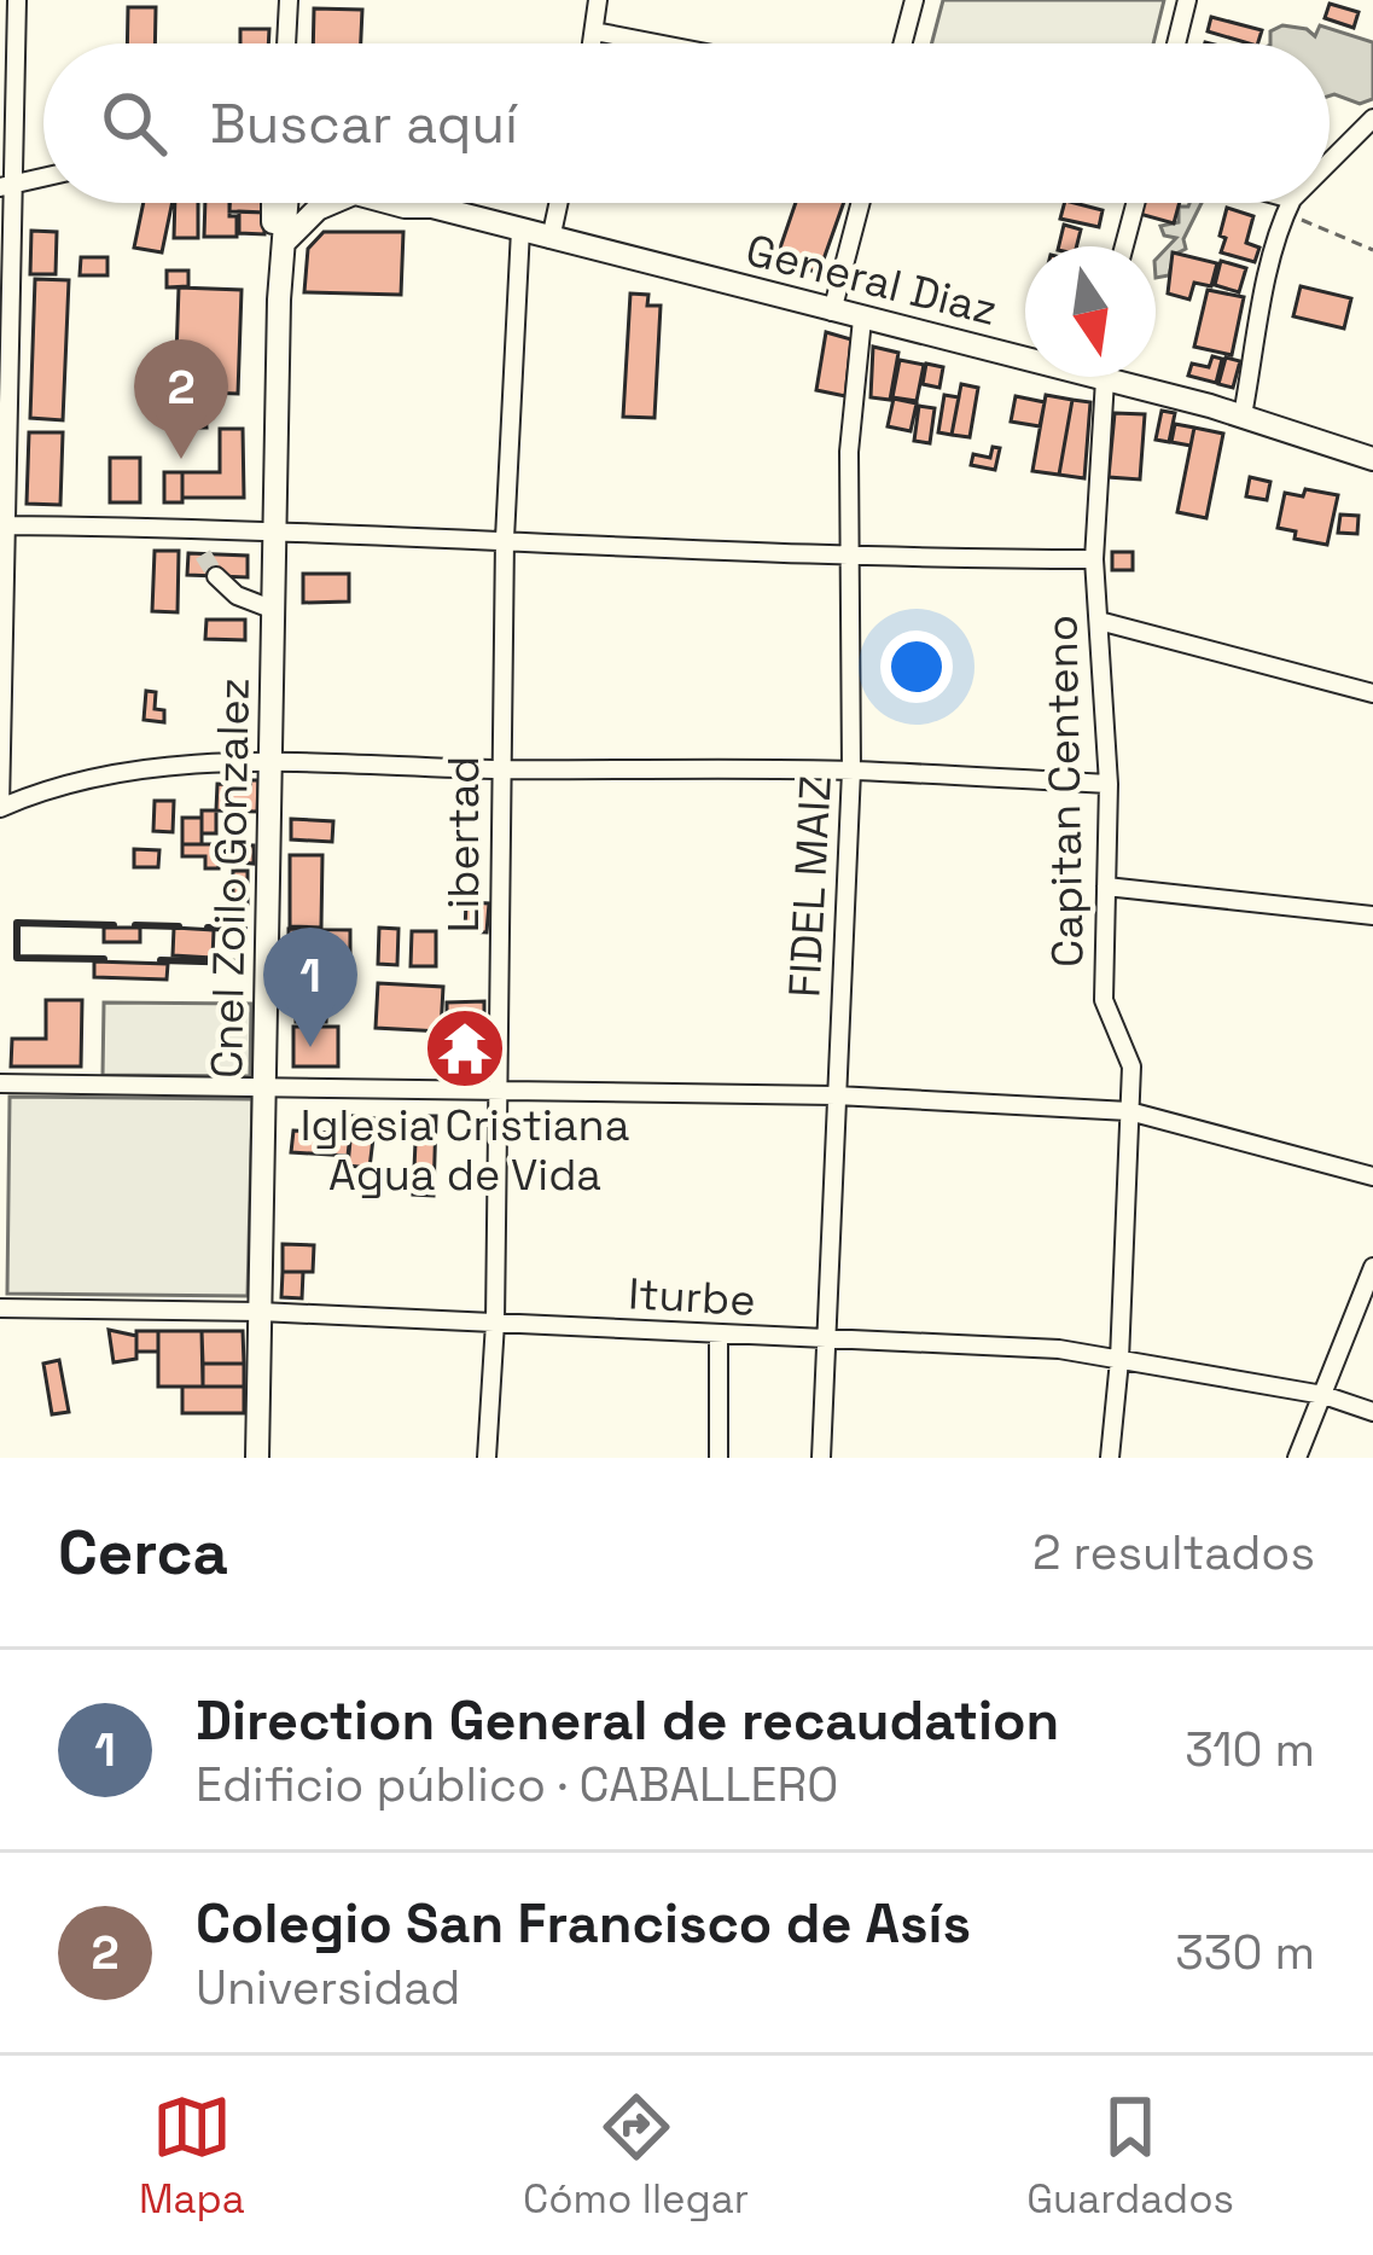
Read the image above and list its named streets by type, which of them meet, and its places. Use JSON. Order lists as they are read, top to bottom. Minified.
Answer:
{"streets":{"main road":["General Diaz","Cnel Zoilo Gonzalez"],"street":["Capitan Centeno","Libertad","FIDEL MAIZ","Iturbe"]},"crossings":[["General Diaz","Libertad"],["General Diaz","FIDEL MAIZ"],["Capitan Centeno","Iturbe"],["Libertad","Iturbe"],["Cnel Zoilo Gonzalez","Iturbe"],["FIDEL MAIZ","Iturbe"]],"places":{"temple":["Iglesia Cristiana Agua de Vida"]},"north":"bottom","page":{"search":"Buscar aquí","pins":["2","1"],"heading":["Cerca","2 resultados"],"list":[{"mark":"1","name":"Direction General de recaudation","note":"Edificio público · CABALLERO","value":"310 m"},{"mark":"2","name":"Colegio San Francisco de Asís","note":"Universidad","value":"330 m"}],"nav":["Mapa","Cómo llegar","Guardados"]}}
